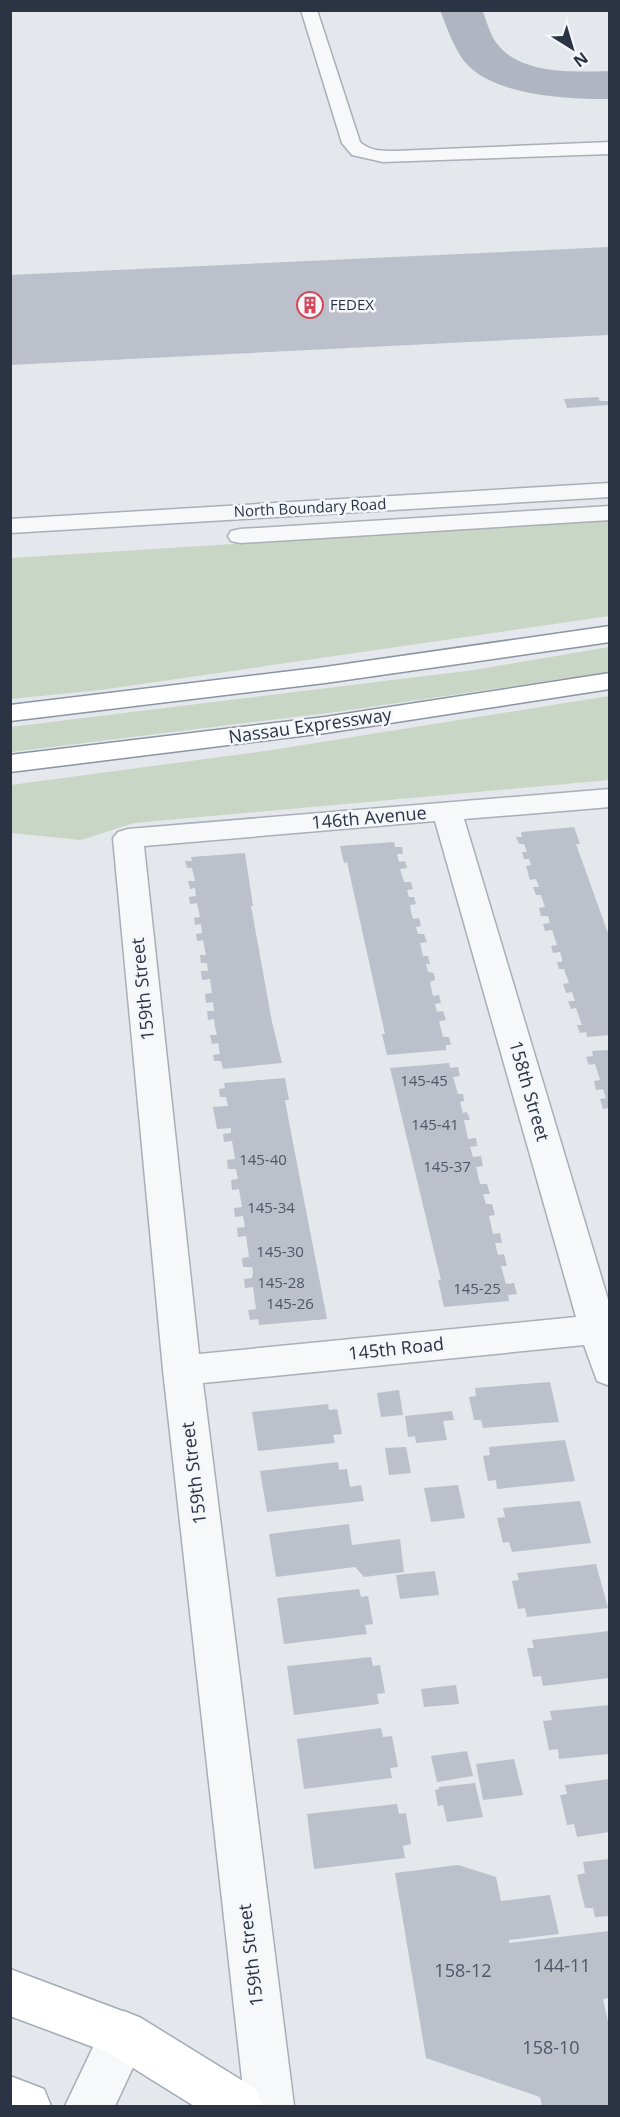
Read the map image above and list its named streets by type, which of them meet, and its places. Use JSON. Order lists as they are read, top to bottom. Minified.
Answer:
{"streets":{"main road":["Nassau Expressway"],"street":["North Boundary Road","146th Avenue","159th Street","158th Street","145th Road"]},"crossings":[["146th Avenue","159th Street"],["146th Avenue","158th Street"],["159th Street","145th Road"],["158th Street","145th Road"]],"places":{"building":["FEDEX"]},"house_numbers":["145-45","145-41","145-40","145-37","145-34","145-30","145-28","145-25","145-26","144-11","158-12","158-10"],"north":"bottom right"}
